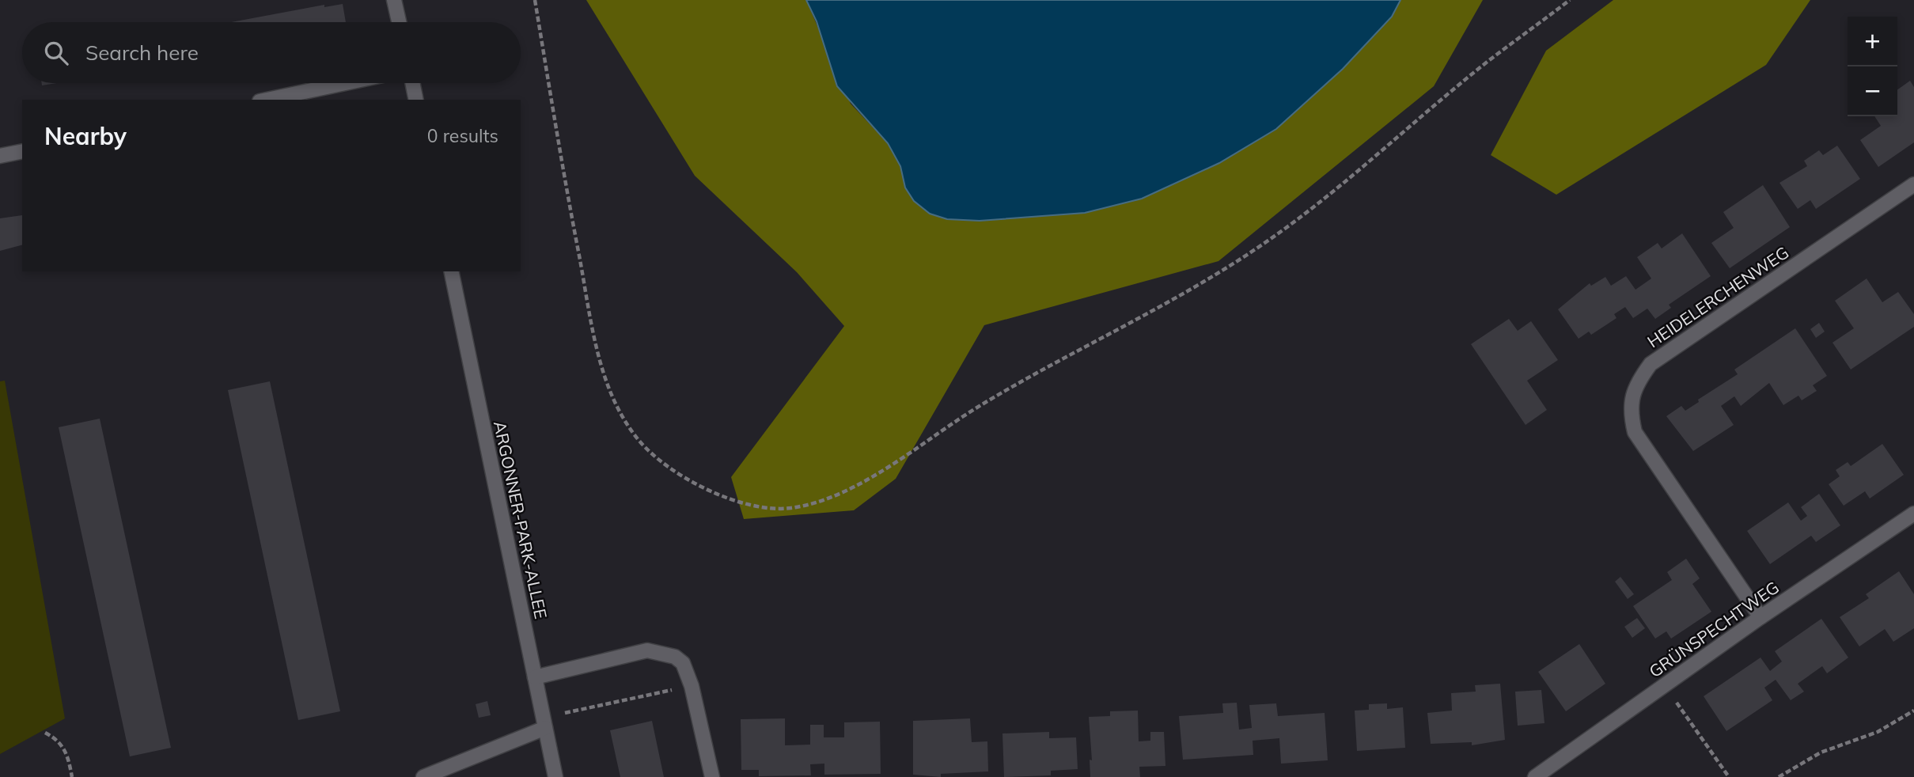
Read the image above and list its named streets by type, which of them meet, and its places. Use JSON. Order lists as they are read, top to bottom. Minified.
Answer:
{"streets":{"street":["HEIDELERCHENWEG","ARGONNER-PARK-ALLEE","GRÜNSPECHTWEG"]},"crossings":[["HEIDELERCHENWEG","GRÜNSPECHTWEG"]],"page":{"map_buttons":["+","−"],"search":"Search here","heading":["Nearby","0 results"]}}
